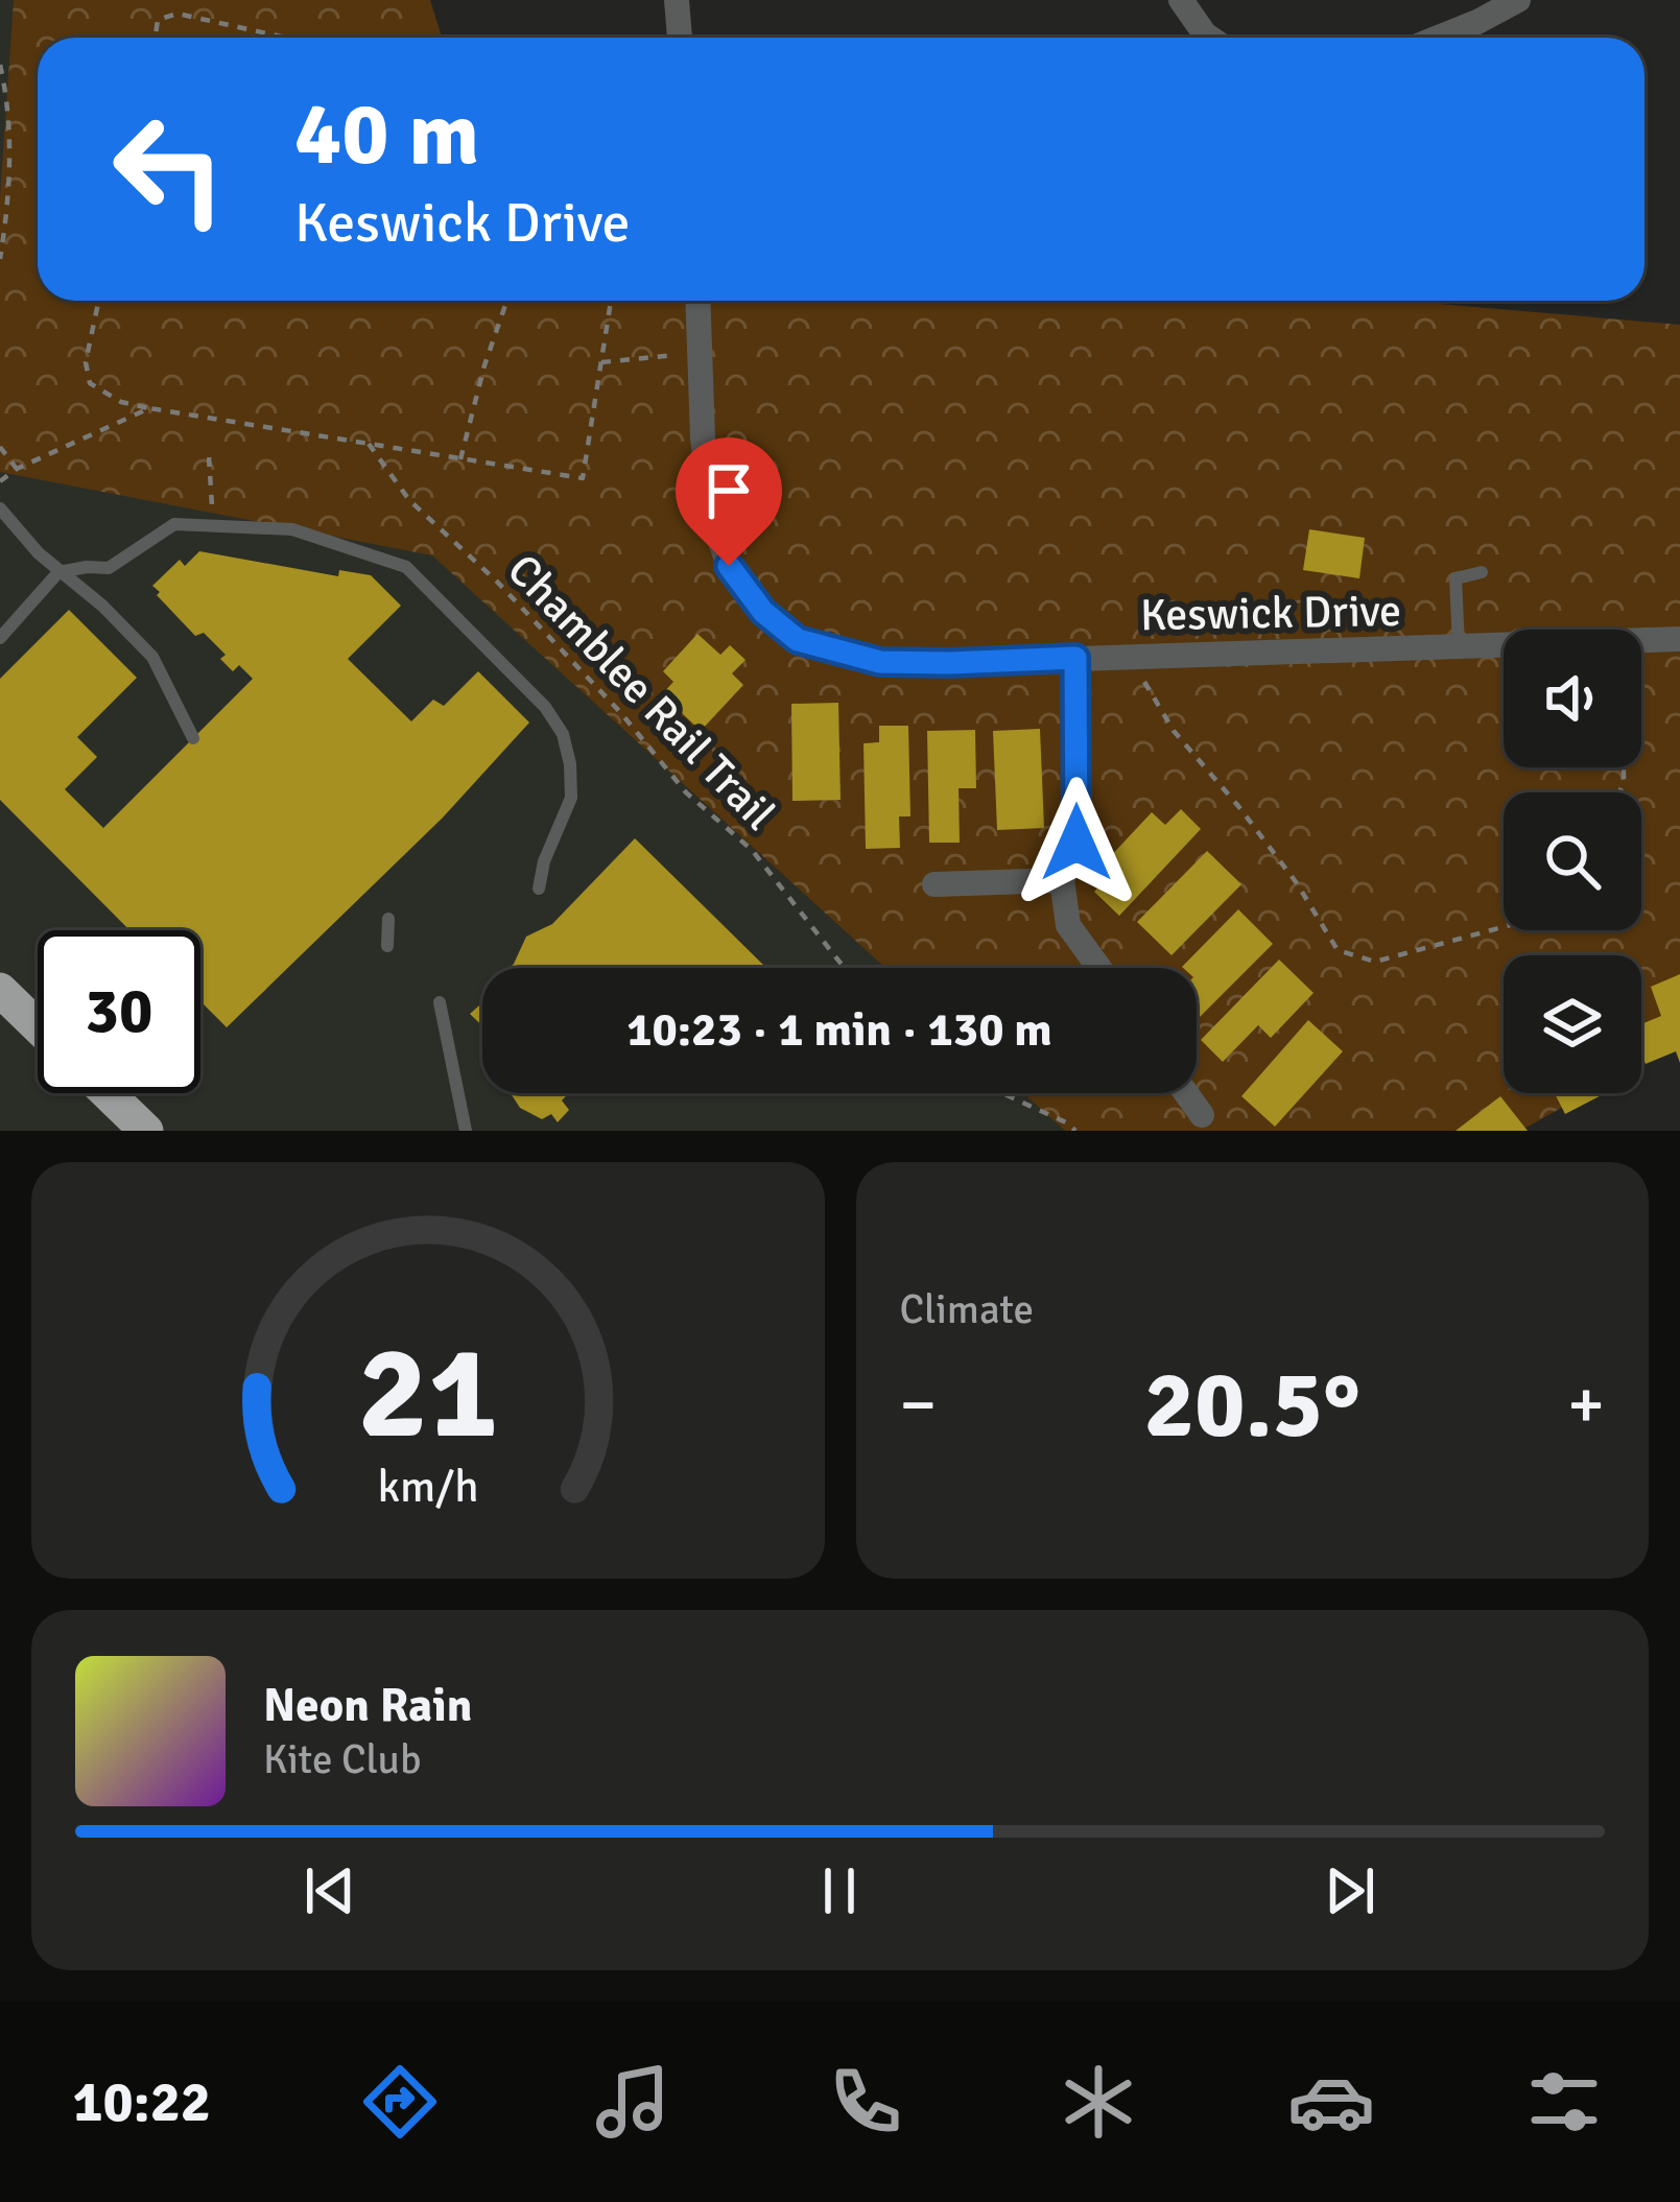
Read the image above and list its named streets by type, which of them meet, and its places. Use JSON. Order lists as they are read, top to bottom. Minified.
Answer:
{"streets":{"street":["Keswick Drive"],"path":["Chamblee Rail Trail"]},"page":{"turn":["40 m","Keswick Drive"],"limit":"30","trip":"10:23 · 1 min · 130 m","tile":"Climate","heat":["−","20.5°","+"],"song":["Neon Rain","Kite Club"],"tabs":"10:22","gauge":["21","km/h"]}}
